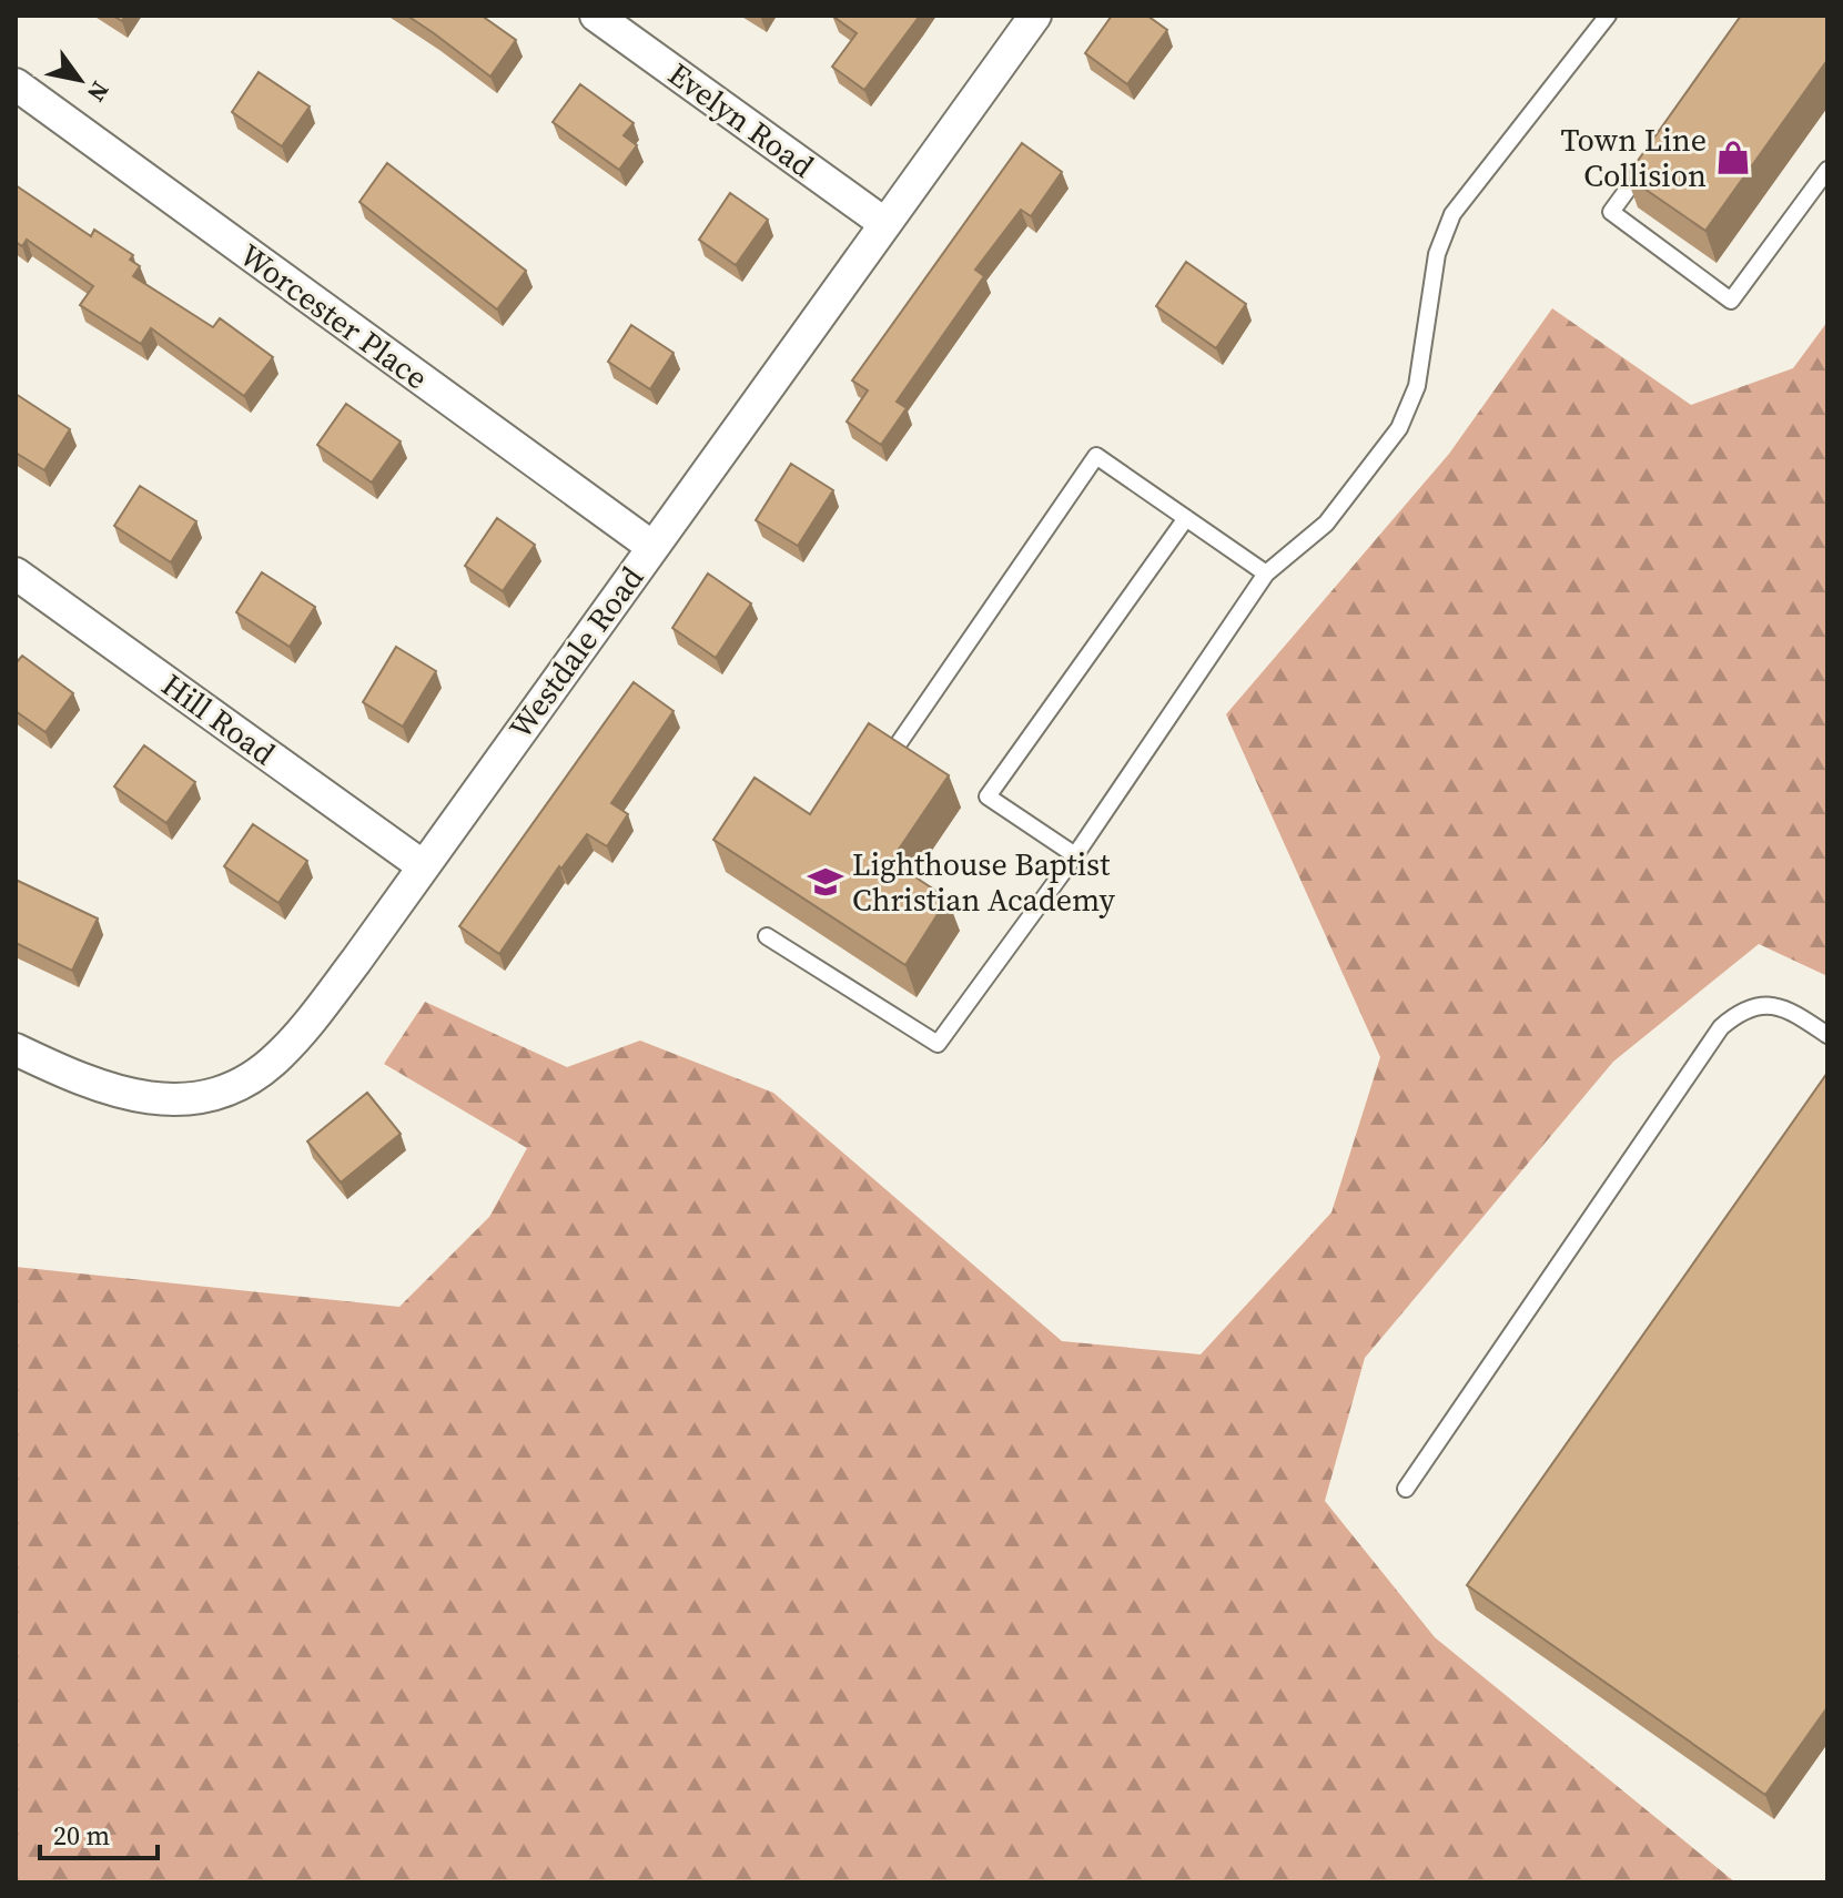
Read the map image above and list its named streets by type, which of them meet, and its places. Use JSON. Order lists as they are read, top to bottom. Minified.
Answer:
{"streets":{"street":["Evelyn Road","Worcester Place","Westdale Road","Hill Road"]},"crossings":[["Evelyn Road","Westdale Road"],["Worcester Place","Westdale Road"],["Westdale Road","Hill Road"]],"places":{"shop":["Town Line Collision"],"school or university":["Lighthouse Baptist Christian Academy"]},"scale_bar":"20 m","north":"bottom right"}
